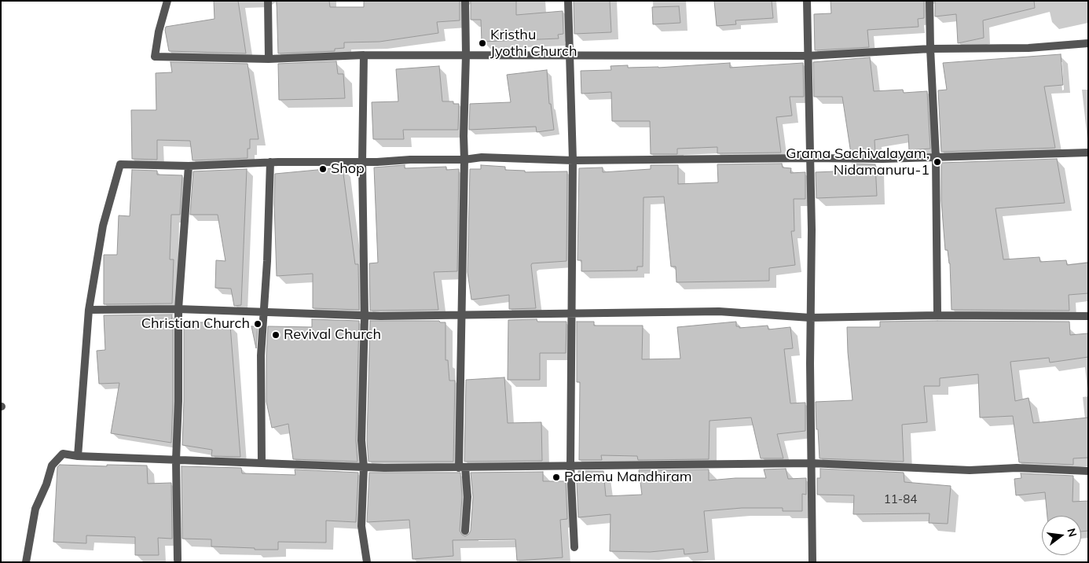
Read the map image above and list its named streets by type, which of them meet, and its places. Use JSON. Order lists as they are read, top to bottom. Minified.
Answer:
{"places":["Kristhu Jyothi Church","Grama Sachivalayam, Nidamanuru-1","Shop","Christian Church","Revival Church","Palemu Mandhiram"],"house_numbers":["11-84"],"north":"right"}
